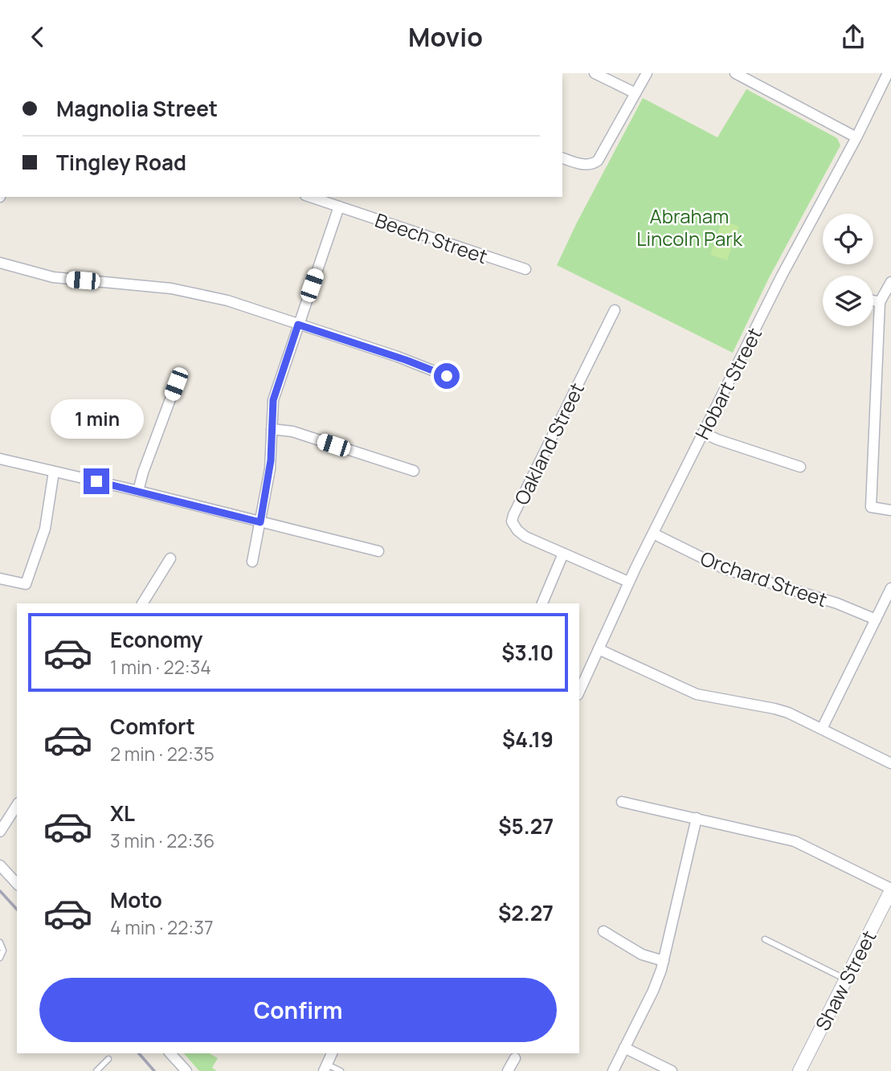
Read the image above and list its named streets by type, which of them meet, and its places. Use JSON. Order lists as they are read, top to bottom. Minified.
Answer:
{"streets":{"street":["Beech Street","Hobart Street","Oakland Street","Orchard Street","Shaw Street"]},"crossings":[["Hobart Street","Orchard Street"]],"parks":["Abraham Lincoln Park"],"page":{"header":"Movio","banner":["Magnolia Street","Tingley Road"],"bubble":"1 min","list":[{"name":"Economy","note":"1 min · 22:34","value":"$3.10"},{"name":"Comfort","note":"2 min · 22:35","value":"$4.19"},{"name":"XL","note":"3 min · 22:36","value":"$5.27"},{"name":"Moto","note":"4 min · 22:37","value":"$2.27"}],"buttons":"Confirm"}}
